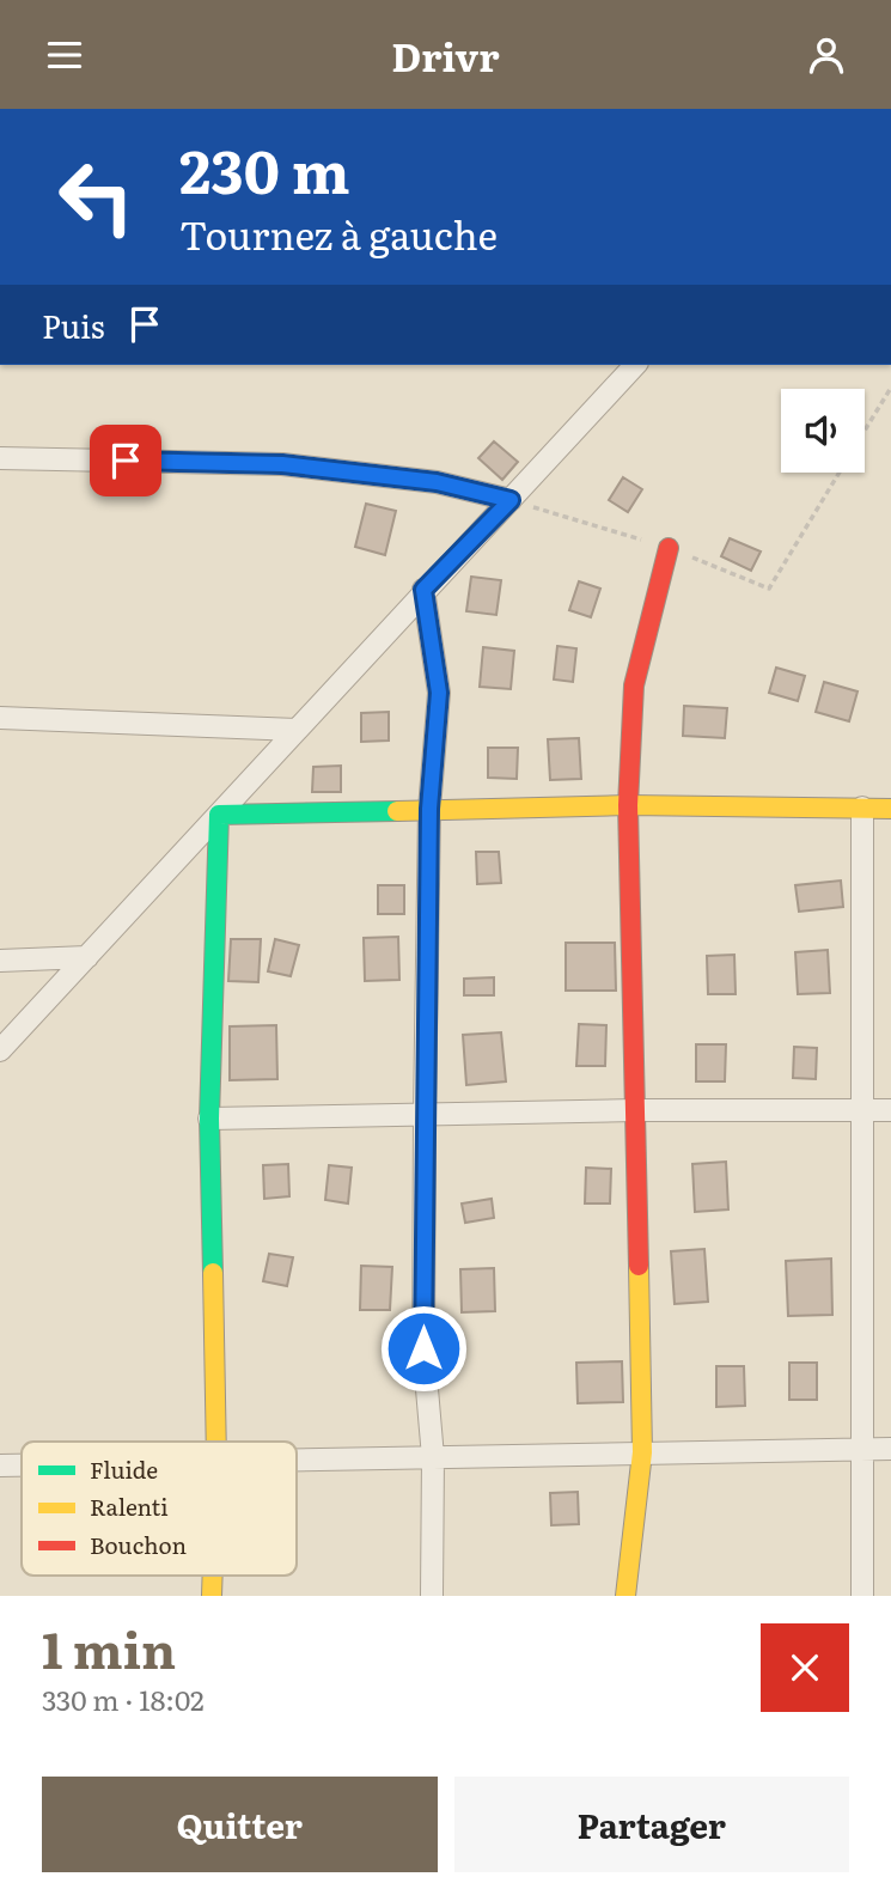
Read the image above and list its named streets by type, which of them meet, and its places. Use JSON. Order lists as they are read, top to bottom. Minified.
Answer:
{"legend":["Fluide","Ralenti","Bouchon"],"page":{"header":"Drivr","turn":["230 m","Tournez à gauche"],"then":"Puis","heading":["1 min","330 m · 18:02"],"buttons":["Quitter","Partager"]}}
